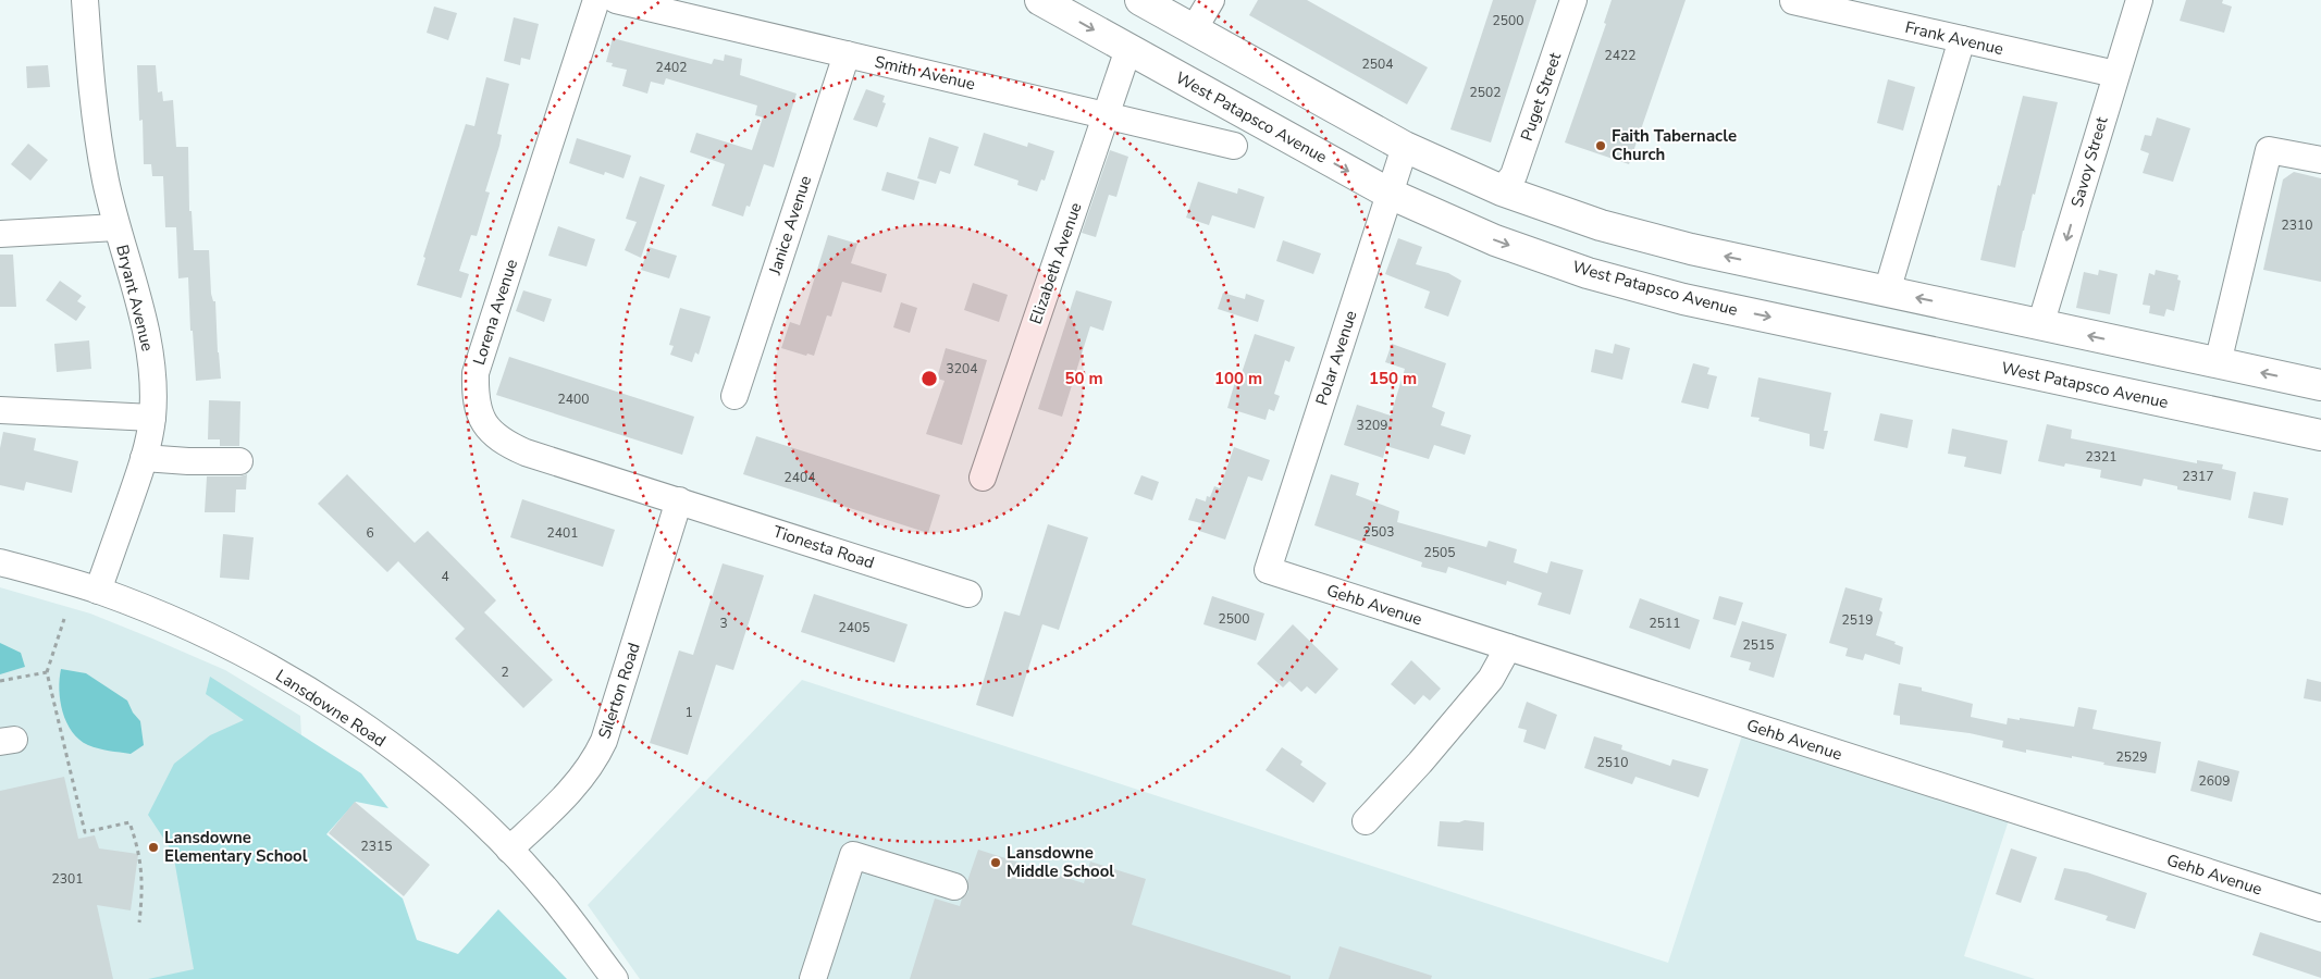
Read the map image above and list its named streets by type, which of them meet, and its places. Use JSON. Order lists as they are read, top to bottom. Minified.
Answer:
{"streets":{"main road":["West Patapsco Avenue"],"street":["Frank Avenue","Smith Avenue","Puget Street","Savoy Street","Janice Avenue","Elizabeth Avenue","Bryant Avenue","Lorena Avenue","Polar Avenue","Tionesta Road","Gehb Avenue","Silerton Road","Lansdowne Road"]},"crossings":[["Frank Avenue","Savoy Street"],["Smith Avenue","Janice Avenue"],["Smith Avenue","Elizabeth Avenue"],["West Patapsco Avenue","Elizabeth Avenue"],["West Patapsco Avenue","Polar Avenue"],["Bryant Avenue","Lansdowne Road"],["Lorena Avenue","Tionesta Road"],["Lorena Avenue","Silerton Road"],["Polar Avenue","Gehb Avenue"],["Tionesta Road","Silerton Road"],["Silerton Road","Lansdowne Road"]],"places":["Faith Tabernacle Church","Lansdowne Elementary School","Lansdowne Middle School"],"house_numbers":["2500","2422","2504","2402","2502","2310","3204","2400","3209","2321","2317","2404","2503","6","2401","2505","4","2500","2519","3","2511","2405","2515","2","1","2529","2510","2609","2315","2301"],"rings":["50 m","100 m","150 m"]}
